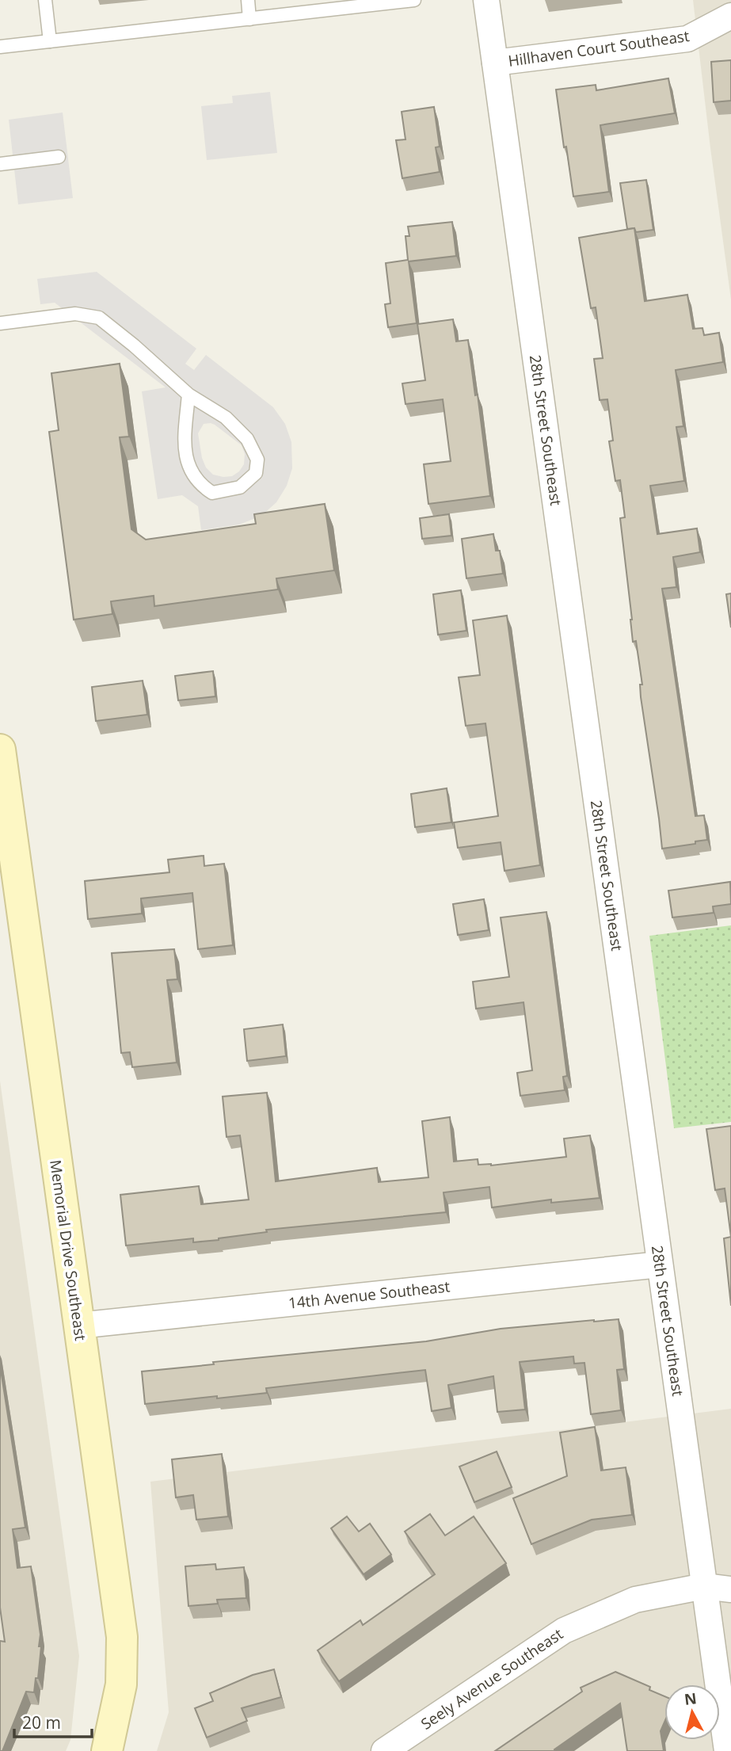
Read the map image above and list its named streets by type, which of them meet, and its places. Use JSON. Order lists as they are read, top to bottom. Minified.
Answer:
{"streets":{"street":["Hillhaven Court Southeast","28th Street Southeast","Memorial Drive Southeast","14th Avenue Southeast","Seely Avenue Southeast"]},"crossings":[["Hillhaven Court Southeast","28th Street Southeast"],["28th Street Southeast","14th Avenue Southeast"],["28th Street Southeast","Seely Avenue Southeast"],["Memorial Drive Southeast","14th Avenue Southeast"]],"scale_bar":"20 m","north":"top"}
